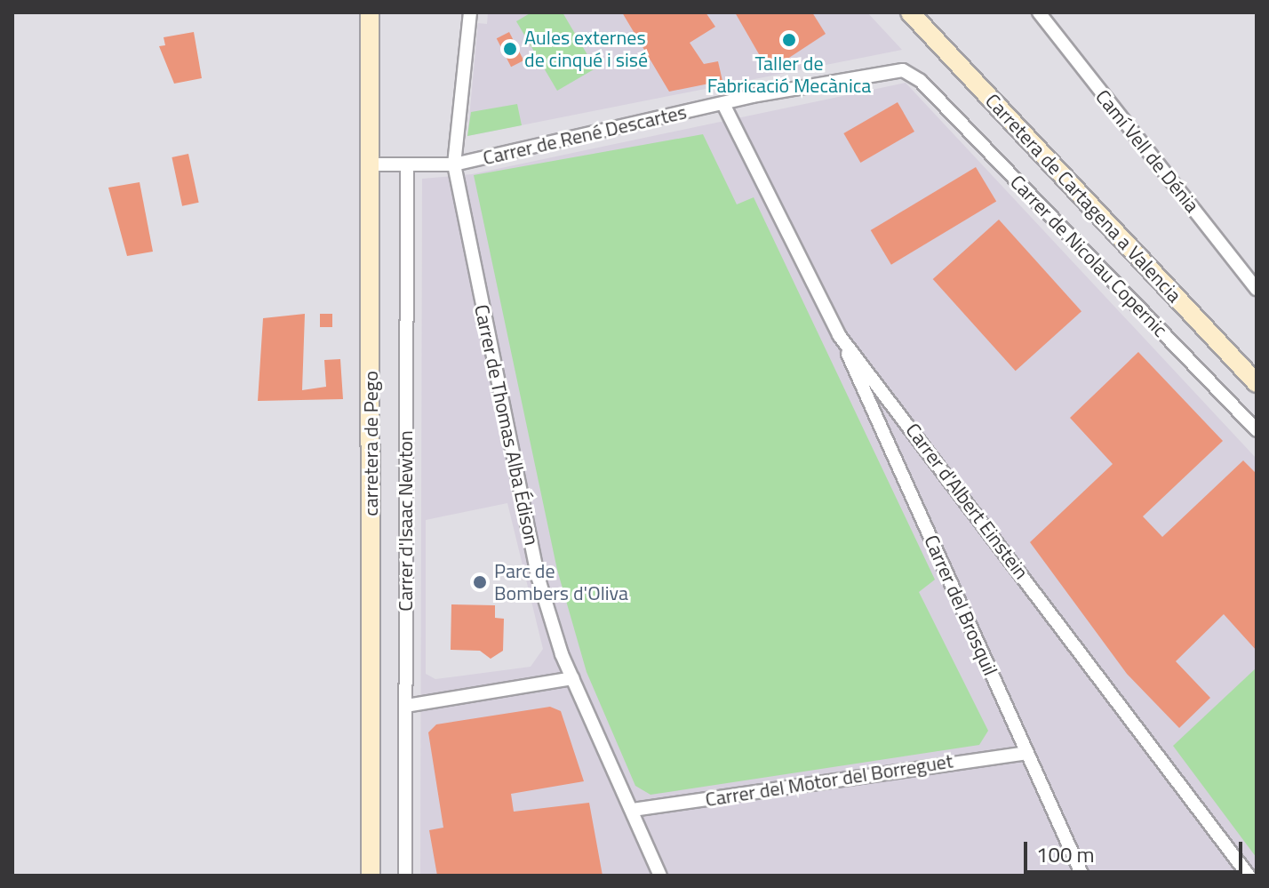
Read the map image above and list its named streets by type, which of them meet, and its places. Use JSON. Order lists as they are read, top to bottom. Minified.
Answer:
{"streets":{"main road":["Carretera de Cartagena a Valencia","carretera de Pego"],"street":["Carrer de René Descartes","Camí Vell de Dénia","Carrer de Nicolau Copernic","Carrer de Thomas Alba Édison","Carrer d'Albert Einstein","Carrer d'Isaac Newton","Carrer del Brosquil","Carrer del Motor del Borreguet"]},"crossings":[["Carrer de René Descartes","Carrer de Nicolau Copernic"],["Carrer de René Descartes","Carrer de Thomas Alba Édison"],["Carrer de René Descartes","carretera de Pego"],["Carrer de René Descartes","Carrer d'Albert Einstein"],["Carrer de René Descartes","Carrer d'Isaac Newton"],["Carrer de Thomas Alba Édison","Carrer del Motor del Borreguet"],["Carrer d'Albert Einstein","Carrer del Brosquil"],["Carrer del Brosquil","Carrer del Motor del Borreguet"]],"places":["Taller de Fabricació Mecànica","Aules externes de cinqué i sisé","Parc de Bombers d'Oliva"],"scale_bar":"100 m"}
